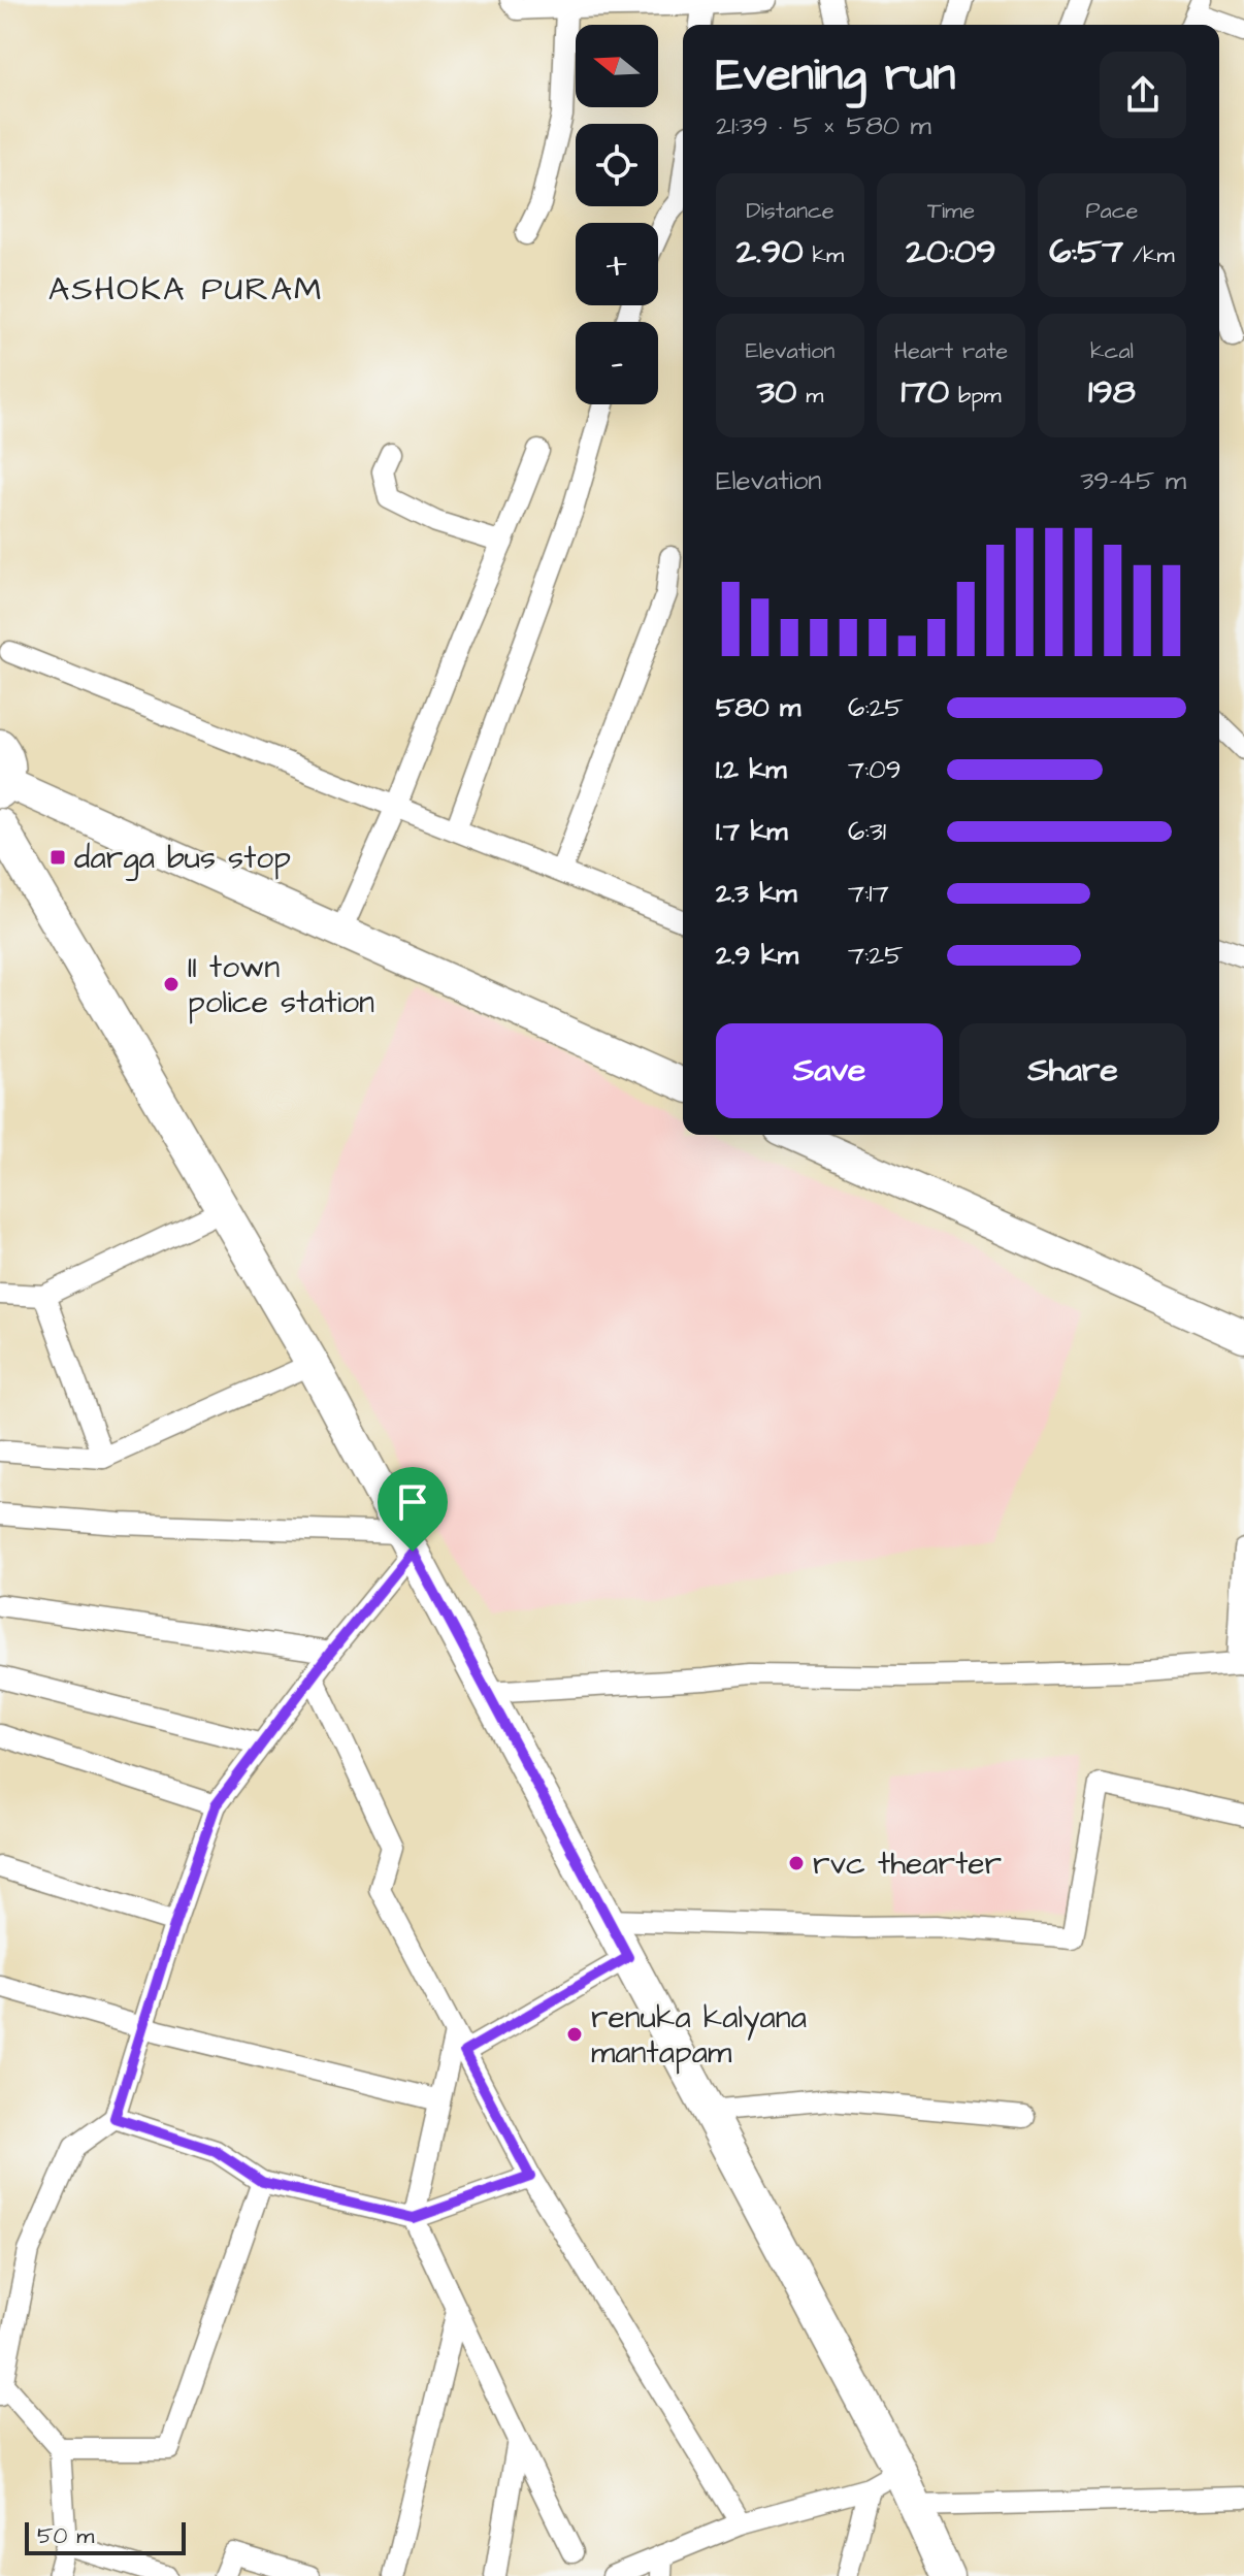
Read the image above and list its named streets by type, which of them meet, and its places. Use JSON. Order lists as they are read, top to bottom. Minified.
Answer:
{"districts":["ASHOKA PURAM"],"places":{"transit":["darga bus stop"],"other":["II town police station","rvc thearter","renuka kalyana mantapam"]},"scale_bar":"50 m","north":"left","page":{"map_buttons":["+","−"],"heading":["Evening run","21:39 · 5 × 580 m"],"stats":[["Distance","2.90 km"],["Time","20:09"],["Pace","6:57 /km"],["Elevation","30 m"],["Heart rate","170 bpm"],["kcal","198"]],"chart":["Elevation","39–45 m"],"list":[{"name":"580 m","note":"6:25"},{"name":"1.2 km","note":"7:09"},{"name":"1.7 km","note":"6:31"},{"name":"2.3 km","note":"7:17"},{"name":"2.9 km","note":"7:25"}],"buttons":["Save","Share"],"scale":"50 m"}}
